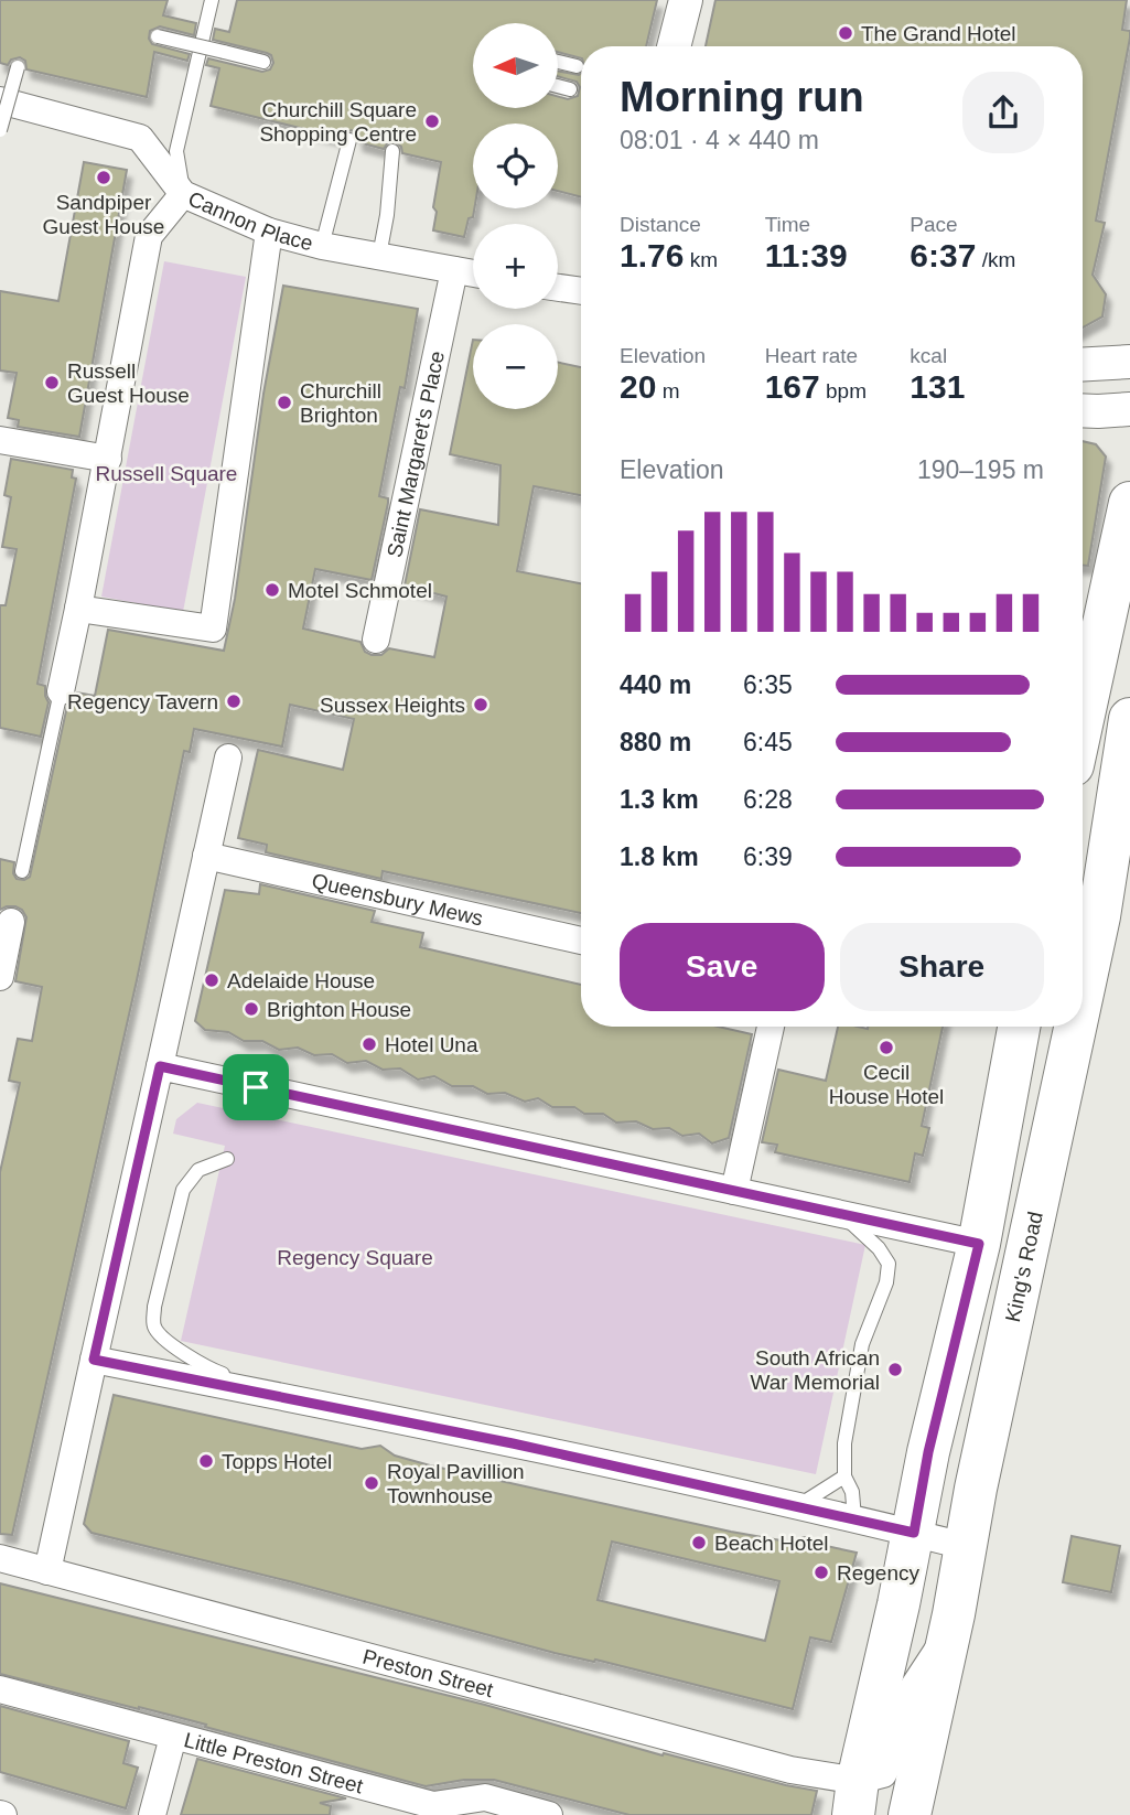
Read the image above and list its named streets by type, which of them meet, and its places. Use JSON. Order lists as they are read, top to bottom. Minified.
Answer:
{"streets":{"main road":["King's Road"],"street":["Cannon Place","Saint Margaret's Place","Queensbury Mews","Preston Street","Little Preston Street"]},"crossings":[["Cannon Place","Saint Margaret's Place"]],"parks":["Russell Square","Regency Square"],"places":["The Grand Hotel","Churchill Square Shopping Centre","Sandpiper Guest House","Russell Guest House","Churchill Brighton","Motel Schmotel","Regency Tavern","Sussex Heights","Adelaide House","Brighton House","Hotel Una","Cecil House Hotel","South African War Memorial","Topps Hotel","Royal Pavillion Townhouse","Beach Hotel","Regency"],"north":"left","page":{"map_buttons":["+","−"],"heading":["Morning run","08:01 · 4 × 440 m"],"stats":[["Distance","1.76 km"],["Time","11:39"],["Pace","6:37 /km"],["Elevation","20 m"],["Heart rate","167 bpm"],["kcal","131"]],"chart":["Elevation","190–195 m"],"list":[{"name":"440 m","note":"6:35"},{"name":"880 m","note":"6:45"},{"name":"1.3 km","note":"6:28"},{"name":"1.8 km","note":"6:39"}],"buttons":["Save","Share"]}}
